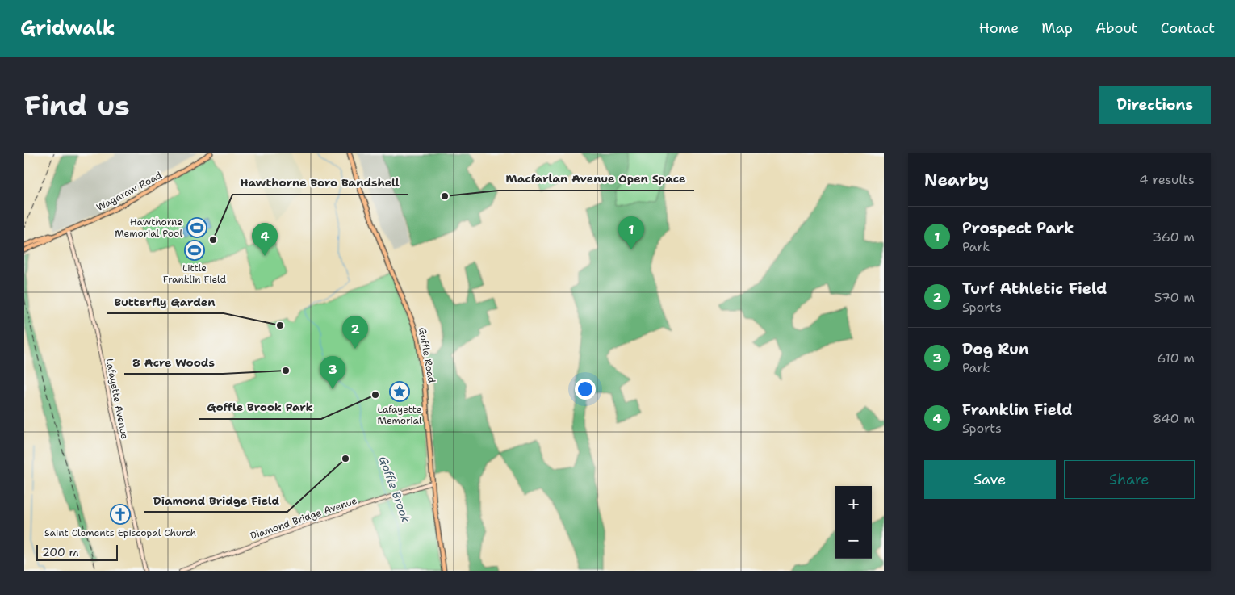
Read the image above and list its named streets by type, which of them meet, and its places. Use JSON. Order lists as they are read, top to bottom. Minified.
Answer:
{"streets":{"main road":["Wagaraw Road","Goffle Road"],"street":["Lafayette Avenue","Diamond Bridge Avenue"]},"crossings":[["Wagaraw Road","Lafayette Avenue"],["Goffle Road","Diamond Bridge Avenue"]],"water":["Goffle Brook"],"places":{"other":["Macfarlan Avenue Open Space","Hawthorne Boro Bandshell","Butterfly Garden","8 Acre Woods","Goffle Brook Park","Diamond Bridge Field"],"sports":["Hawthorne Memorial Pool","Little Franklin Field"],"place":["Lafayette Memorial"],"church":["Saint Clements Episcopal Church"]},"scale_bar":"200 m","page":{"header":"Gridwalk","nav":["Home","Map","About","Contact"],"buttons":["Directions",["Save","Share"]],"title":"Find us","heading":["Nearby","4 results"],"list":[{"mark":"1","name":"Prospect Park","note":"Park","value":"360 m"},{"mark":"2","name":"Turf Athletic Field","note":"Sports","value":"570 m"},{"mark":"3","name":"Dog Run","note":"Park","value":"610 m"},{"mark":"4","name":"Franklin Field","note":"Sports","value":"840 m"}],"pins":["1","4","2","3"],"map_buttons":["+","−"],"scale":"200 m"}}
